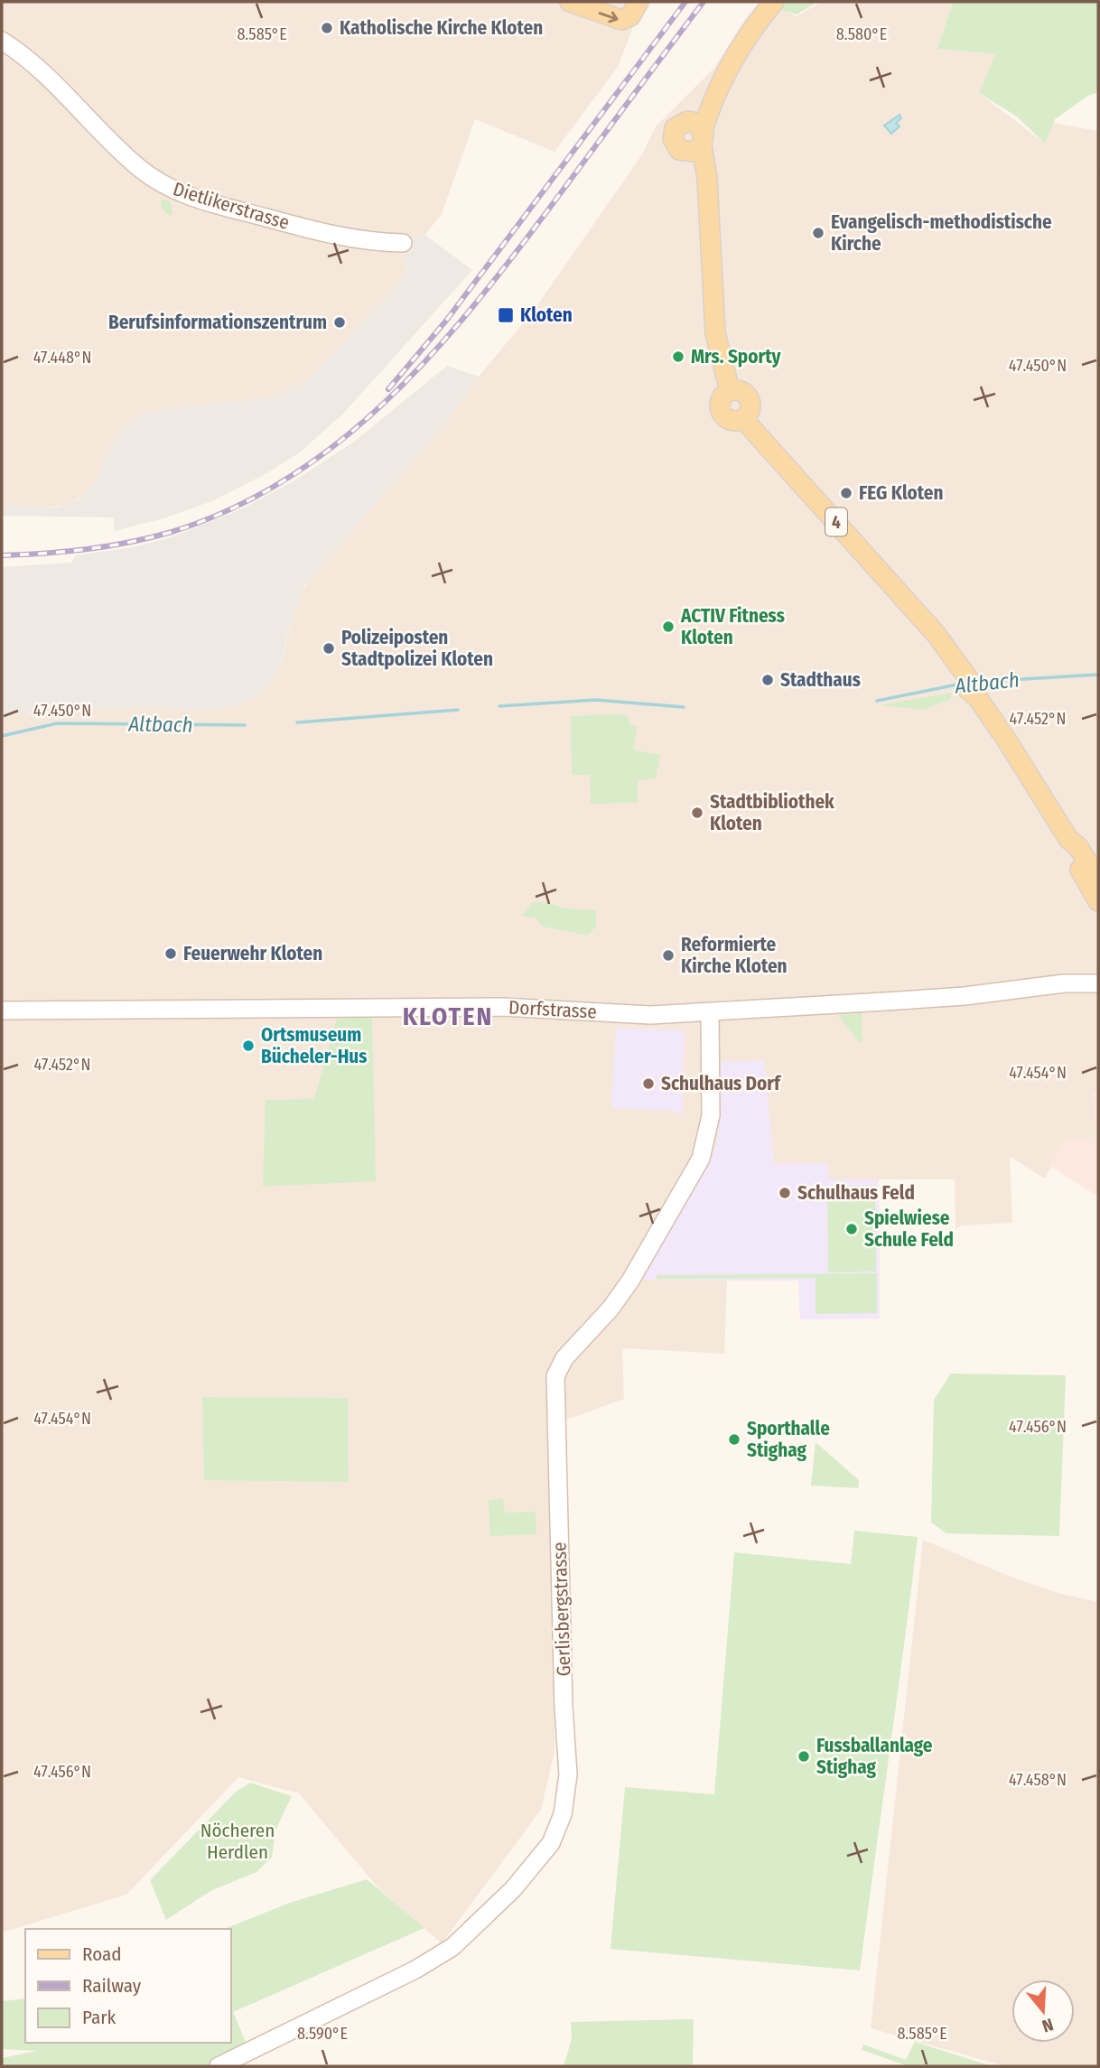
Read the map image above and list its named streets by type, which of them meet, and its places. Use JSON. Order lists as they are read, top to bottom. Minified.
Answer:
{"streets":{"main road":["4"],"street":["Dietlikerstrasse","Dorfstrasse","Gerlisbergstrasse"]},"crossings":[["Dorfstrasse","Gerlisbergstrasse"]],"districts":["KLOTEN"],"water":["Altbach"],"parks":["Nöcheren Herdlen"],"places":{"other":["Katholische Kirche Kloten","Evangelisch-methodistische Kirche","Berufsinformationszentrum","Mrs. Sporty","FEG Kloten","ACTIV Fitness Kloten","Polizeiposten Stadtpolizei Kloten","Stadthaus","Stadtbibliothek Kloten","Feuerwehr Kloten","Reformierte Kirche Kloten","Ortsmuseum Bücheler-Hus","Schulhaus Dorf","Schulhaus Feld","Spielwiese Schule Feld","Sporthalle Stighag","Fussballanlage Stighag"],"transit":["Kloten"]},"legend":["Road","Railway","Park"],"north":"bottom","coordinates":["8.585°E","8.580°E","47.448°N","47.450°N","47.452°N","47.454°N","47.456°N","47.458°N","8.590°E"]}
